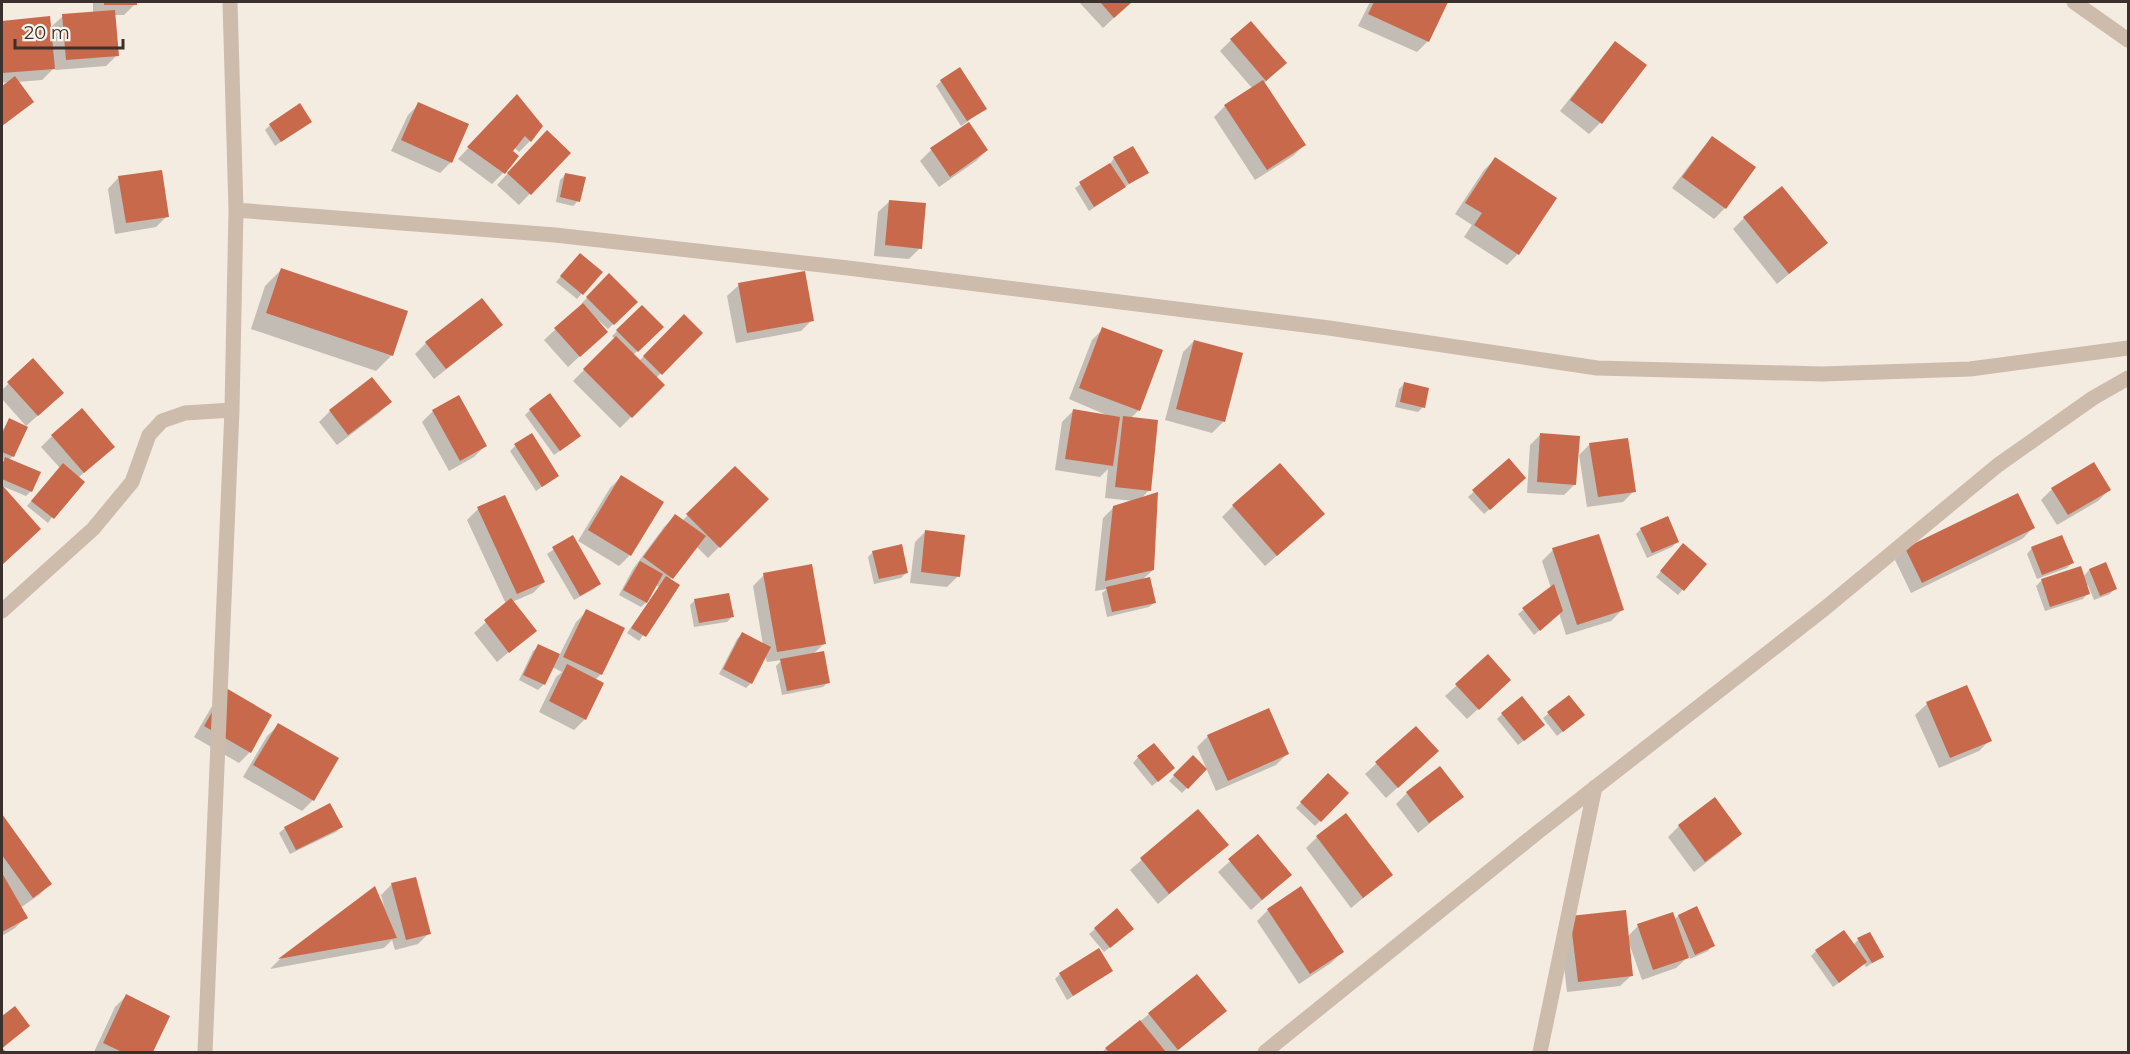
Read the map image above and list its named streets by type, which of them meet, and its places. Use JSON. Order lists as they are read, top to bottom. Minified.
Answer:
{"scale_bar":"20 m"}
